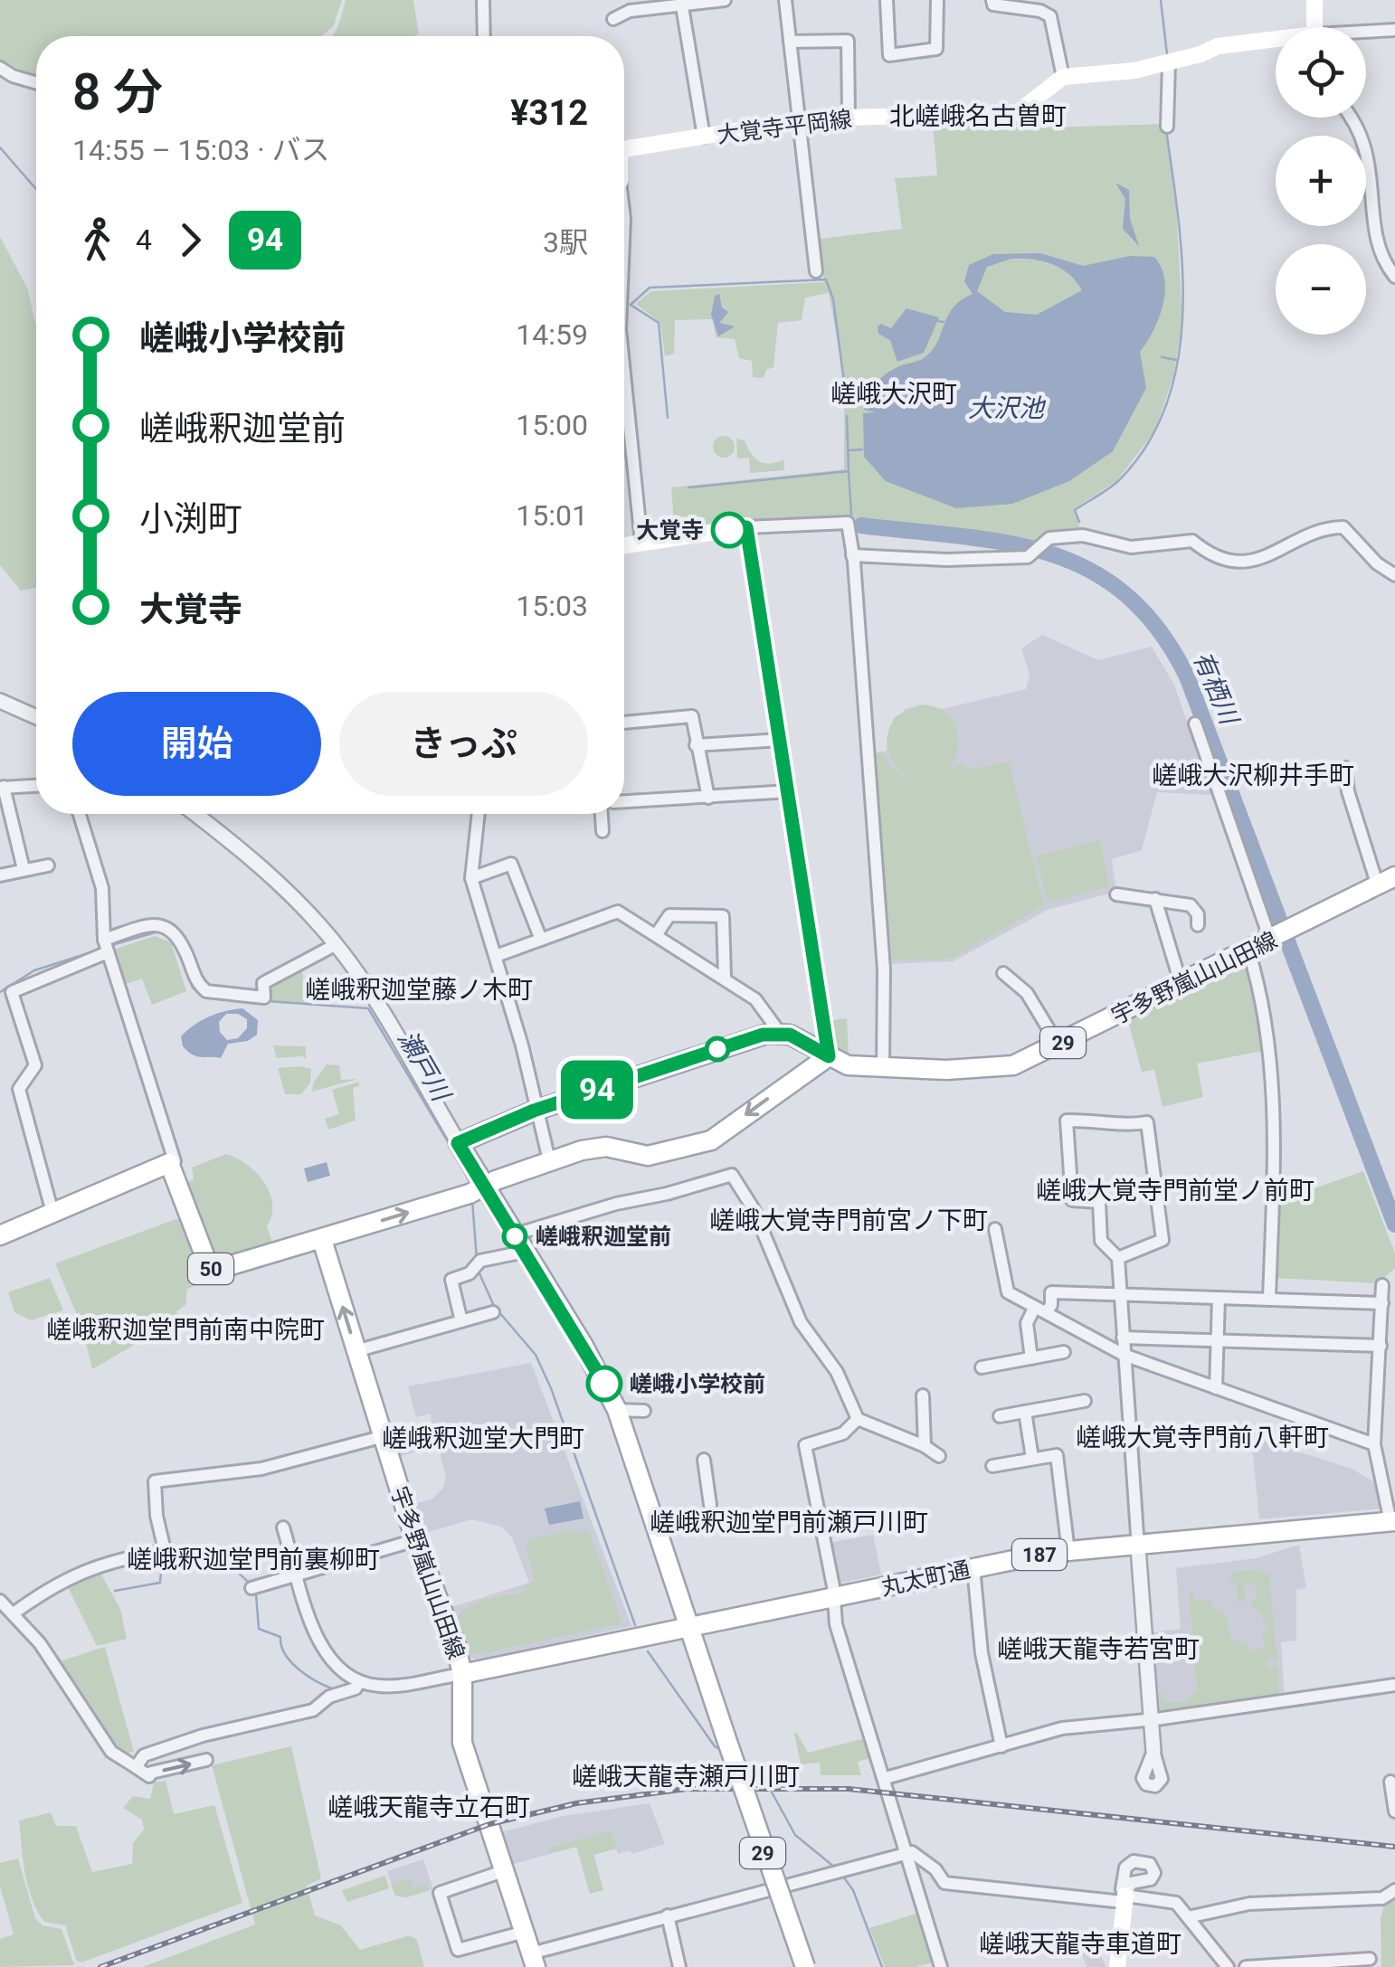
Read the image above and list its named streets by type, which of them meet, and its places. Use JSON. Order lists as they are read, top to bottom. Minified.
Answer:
{"streets":{"main road":["大覚寺平岡線","宇多野嵐山山田線","29","50","187","丸太町通"]},"crossings":[["宇多野嵐山山田線","50"],["宇多野嵐山山田線","丸太町通"],["29","丸太町通"]],"districts":["北嵯峨名古曽町","嵯峨大沢町","嵯峨大沢柳井手町","嵯峨釈迦堂藤ノ木町","嵯峨大覚寺門前堂ノ前町","嵯峨大覚寺門前宮ノ下町","嵯峨釈迦堂門前南中院町","嵯峨大覚寺門前八軒町","嵯峨釈迦堂大門町","嵯峨釈迦堂門前瀬戸川町","嵯峨釈迦堂門前裏柳町","嵯峨天龍寺若宮町","嵯峨天龍寺瀬戸川町","嵯峨天龍寺立石町","嵯峨天龍寺車道町"],"water":["大沢池","有栖川","瀬戸川"],"places":["大覚寺","嵯峨釈迦堂前","嵯峨小学校前"],"lines":["bus line 94"],"page":{"on_map":"94","map_buttons":["+","−"],"heading":["8 分","14:55 – 15:03 · バス","¥312"],"legs":["4","94","3駅"],"list":[{"name":"嵯峨小学校前","value":"14:59"},{"name":"嵯峨釈迦堂前","value":"15:00"},{"name":"小渕町","value":"15:01"},{"name":"大覚寺","value":"15:03"}],"buttons":["開始","きっぷ"]}}
